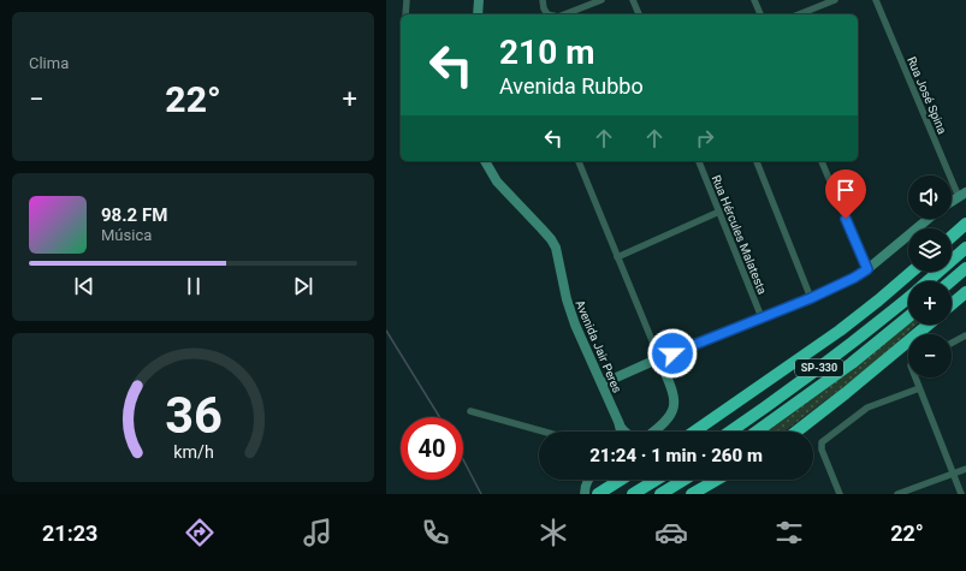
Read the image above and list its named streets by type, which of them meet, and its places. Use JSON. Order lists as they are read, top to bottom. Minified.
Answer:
{"streets":{"highway":["SP-330"],"street":["Rua José Spina","Rua Hércules Malatesta","Avenida Jair Peres"]},"page":{"tile":"Clima","turn":["210 m","Avenida Rubbo"],"heat":["−","22°","+"],"map_buttons":["+","−"],"song":["98.2 FM","Música"],"limit":"40","trip":"21:24 · 1 min · 260 m","tabs":["21:23","22°"],"gauge":["36","km/h"]}}
